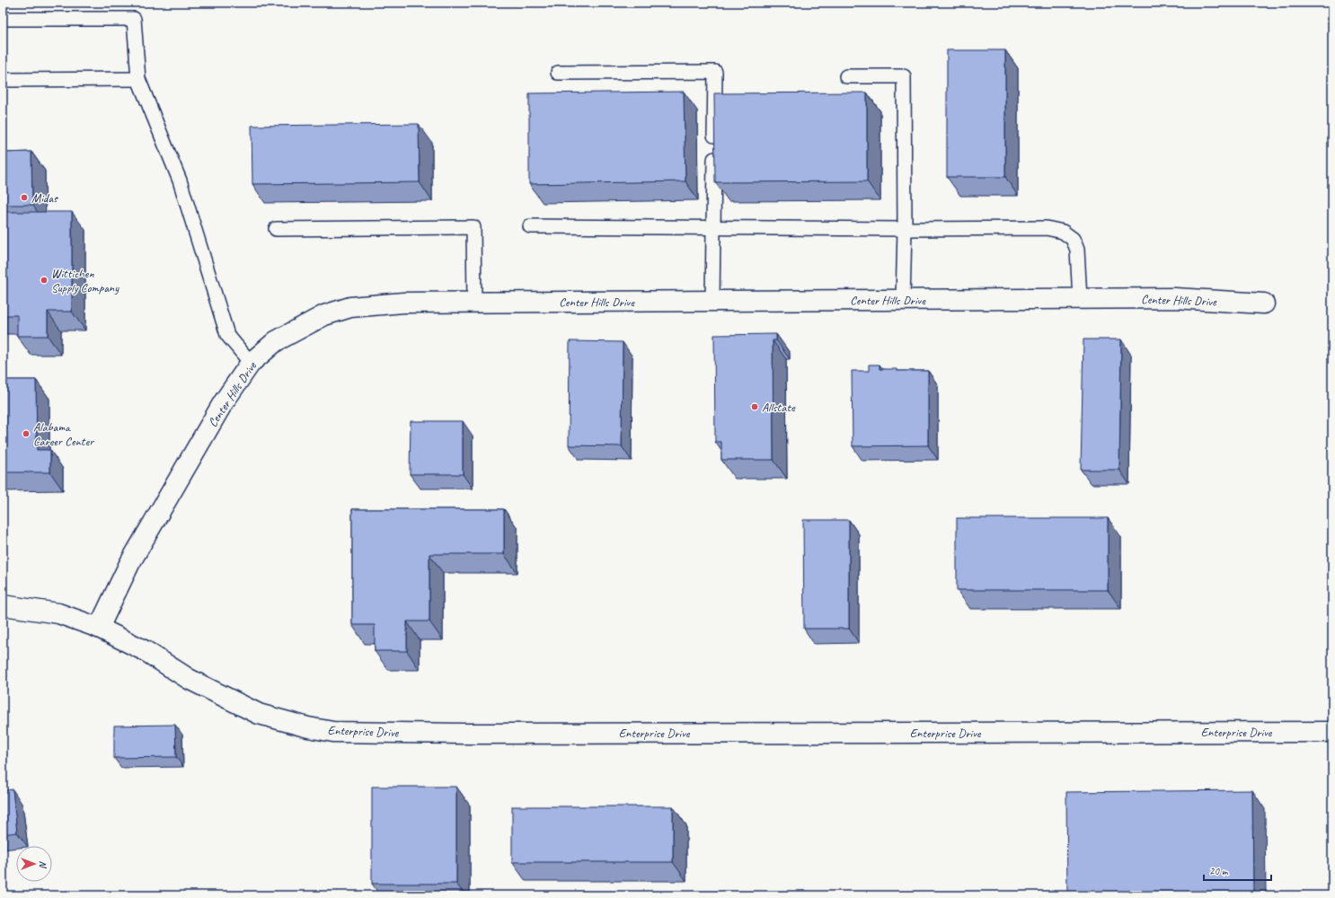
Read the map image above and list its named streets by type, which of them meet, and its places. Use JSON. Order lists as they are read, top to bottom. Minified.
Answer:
{"streets":{"street":["Center Hills Drive","Enterprise Drive"]},"crossings":[["Center Hills Drive","Enterprise Drive"]],"places":["Midas","Wittichen Supply Company","Allstate","Alabama Career Center"],"scale_bar":"20 m","north":"right"}
